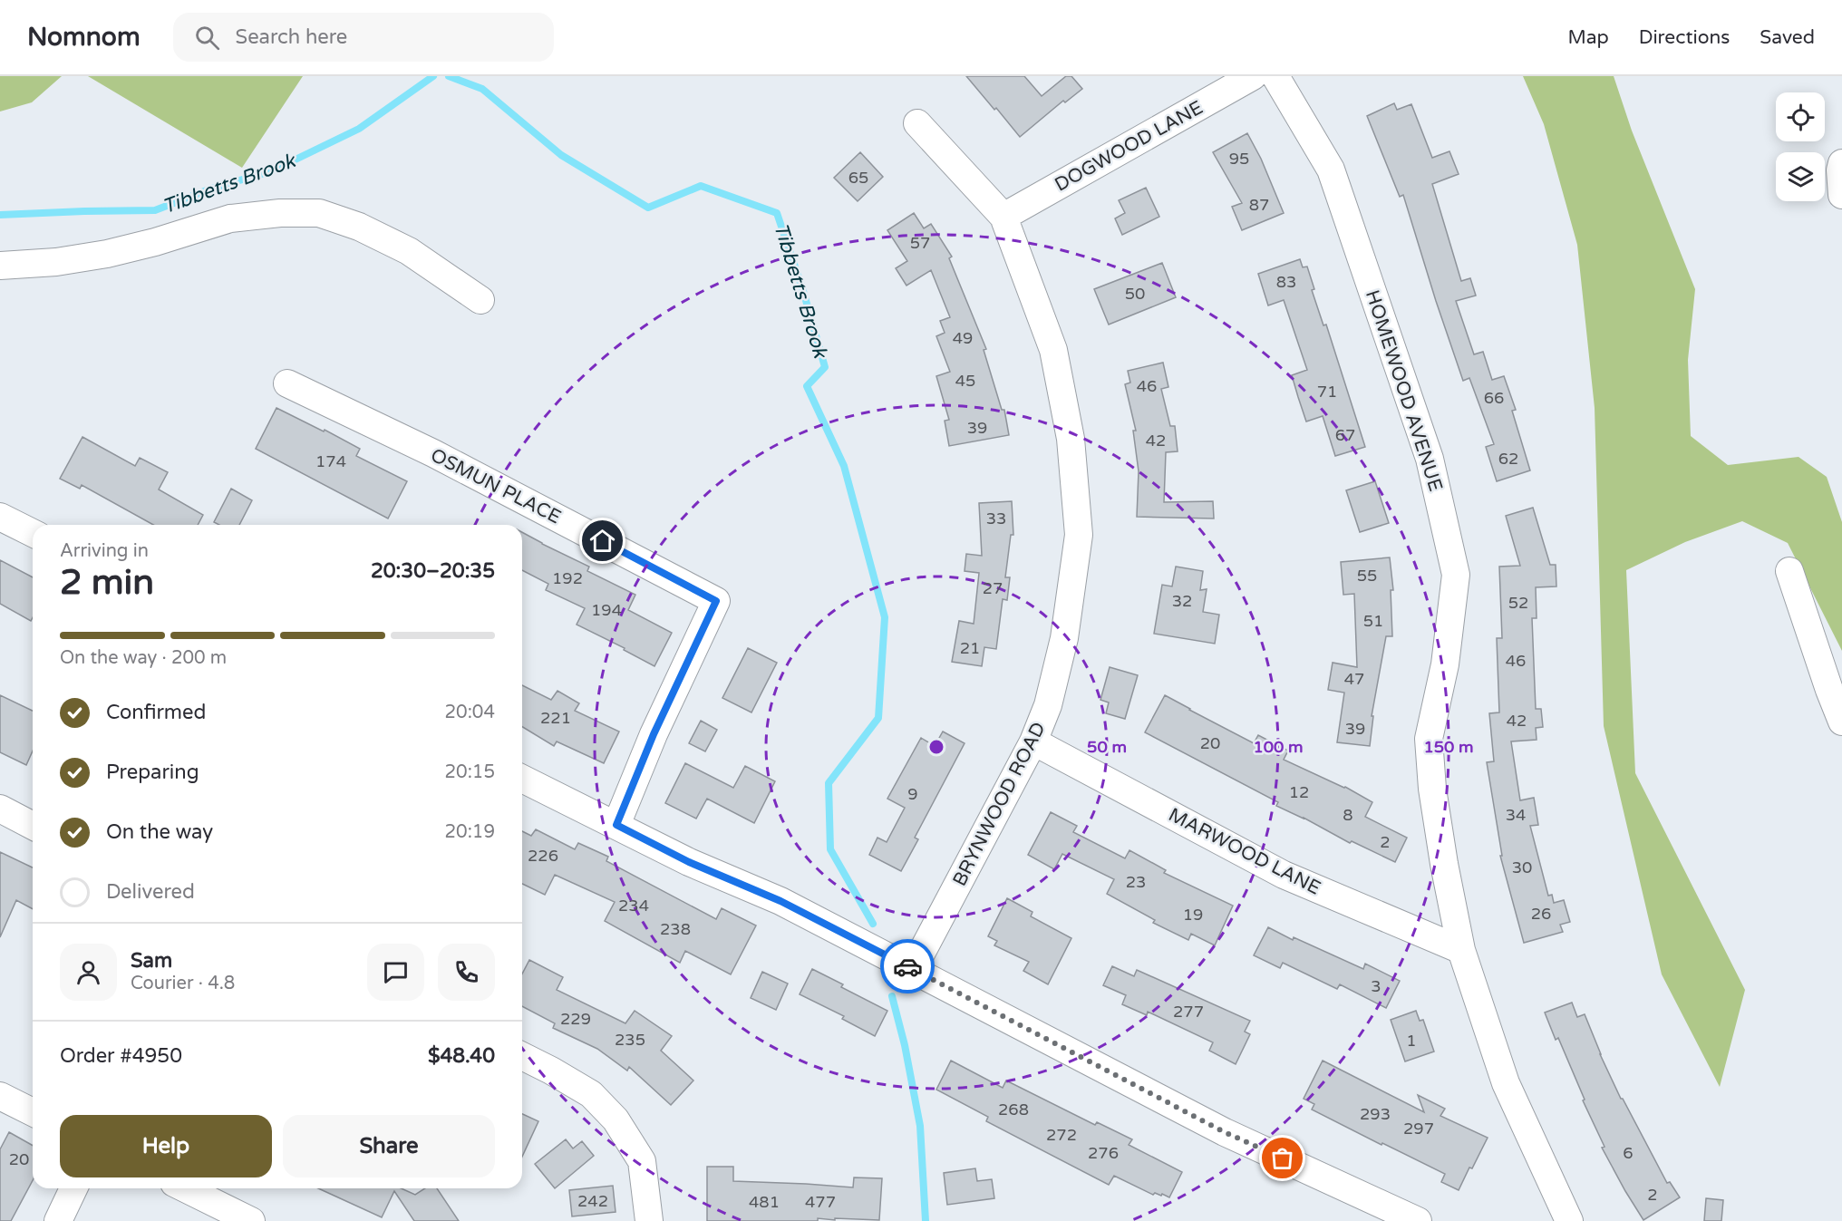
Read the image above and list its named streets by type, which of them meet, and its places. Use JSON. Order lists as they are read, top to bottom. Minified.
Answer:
{"streets":{"street":["DOGWOOD LANE","HOMEWOOD AVENUE","OSMUN PLACE","BRYNWOOD ROAD","MARWOOD LANE"]},"crossings":[["DOGWOOD LANE","BRYNWOOD ROAD"],["HOMEWOOD AVENUE","MARWOOD LANE"],["BRYNWOOD ROAD","MARWOOD LANE"]],"water":["Tibbetts Brook"],"house_numbers":["95","65","87","57","83","50","49","45","46","71","66","39","67","42","62","174","33","55","192","27","32","52","194","51","21","46","47","221","42","39","20","12","9","8","34","2","226","30","23","234","26","19","238","3","277","229","235","1","268","293","297","272","276","6","20","2","242","481","477"],"page":{"header":"Nomnom","search":"Search here","nav":["Map","Directions","Saved"],"heading":["2 min","Arriving in","20:30–20:35"],"panel":["Sam","Courier · 4.8","Order #4950","$48.40"],"bar":"On the way · 200 m","list":[["Confirmed","20:04"],["Preparing","20:15"],["On the way","20:19"],"Delivered"],"buttons":["Help","Share"]},"rings":["50 m","100 m","150 m"]}
